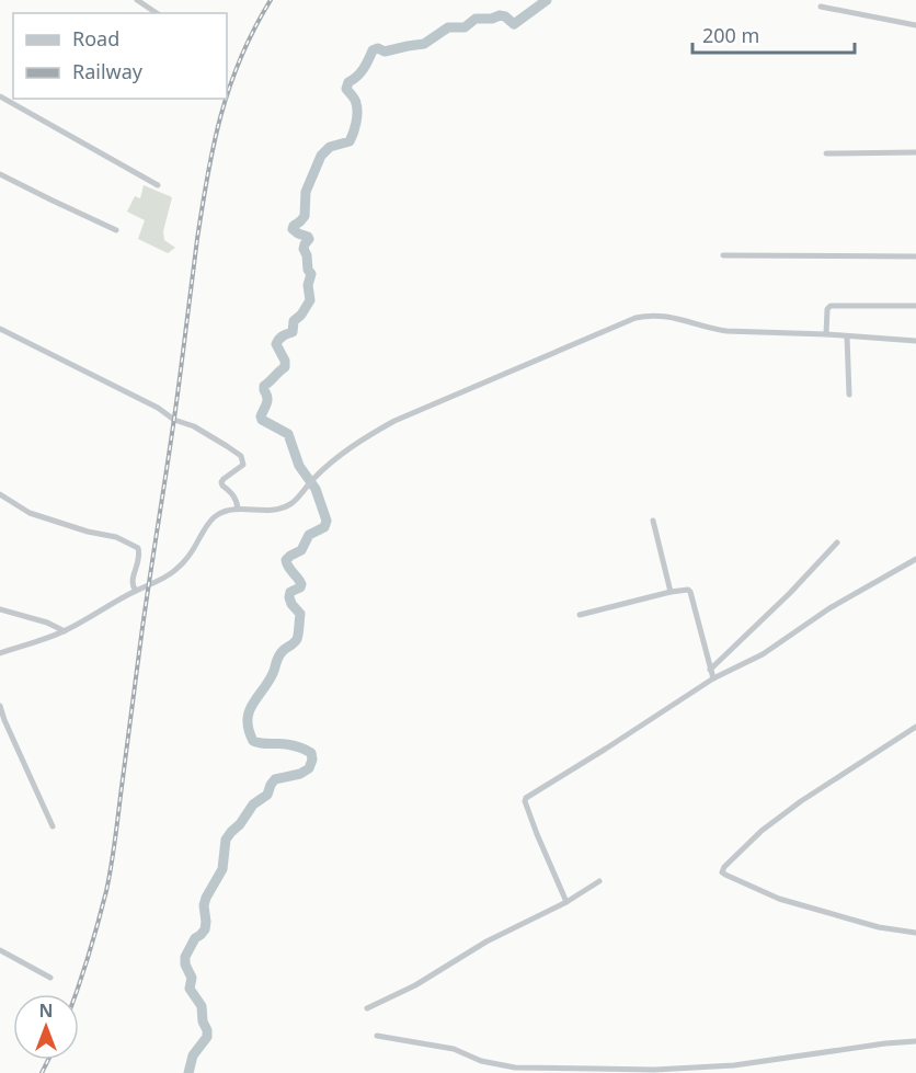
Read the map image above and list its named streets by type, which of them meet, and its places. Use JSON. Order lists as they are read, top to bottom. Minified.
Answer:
{"legend":["Road","Railway"],"scale_bar":"200 m","north":"top"}
